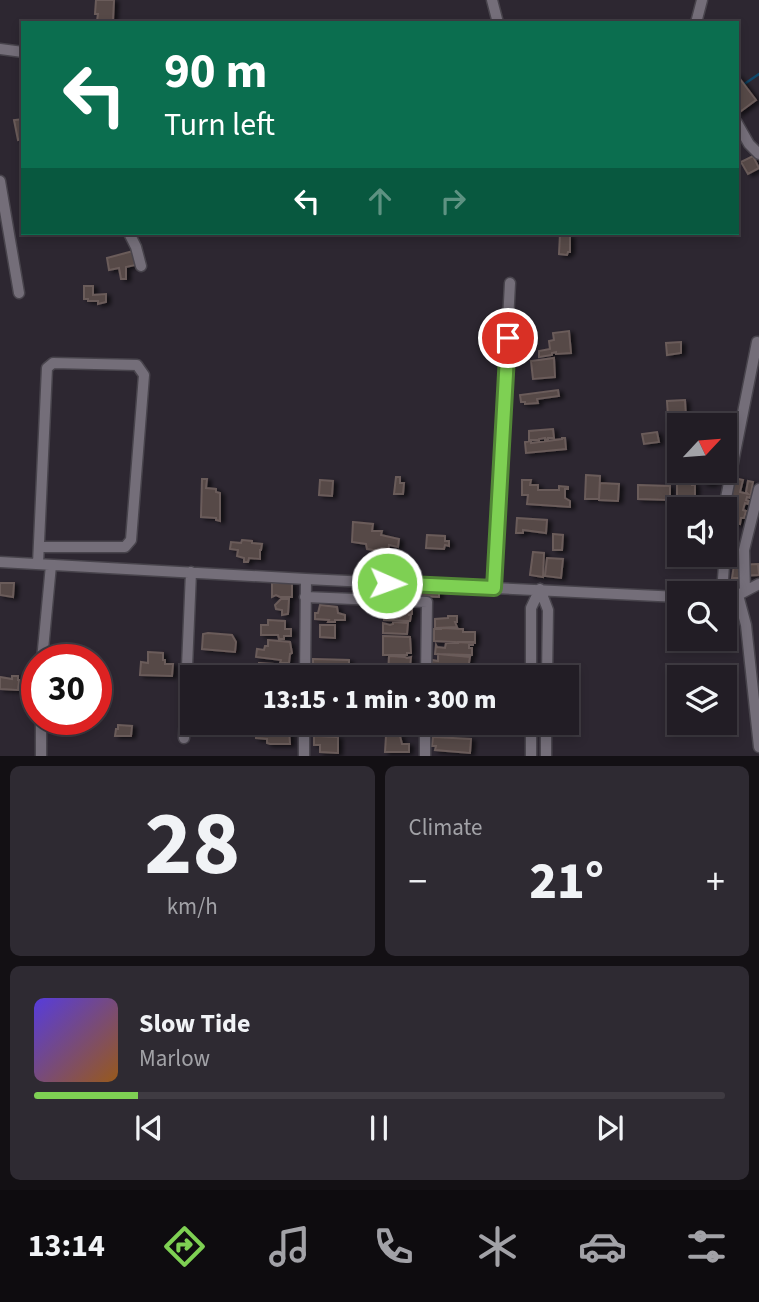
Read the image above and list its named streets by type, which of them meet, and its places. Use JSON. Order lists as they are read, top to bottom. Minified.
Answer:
{"north":"top right","page":{"turn":["90 m","Turn left"],"limit":"30","trip":"13:15 · 1 min · 300 m","tile":[["28","km/h"],"Climate"],"heat":["−","21°","+"],"song":["Slow Tide","Marlow"],"tabs":"13:14"}}
